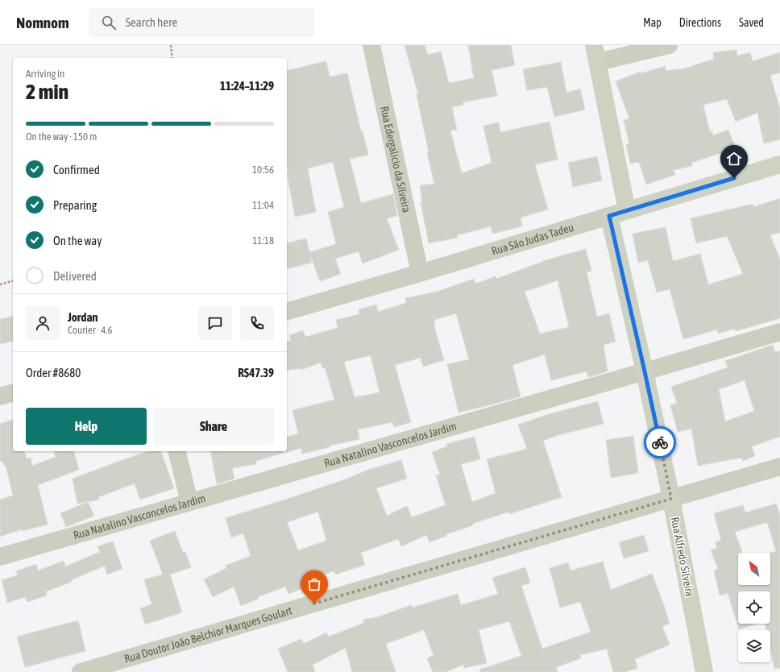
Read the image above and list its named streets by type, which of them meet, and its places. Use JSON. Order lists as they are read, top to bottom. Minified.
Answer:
{"streets":{"street":["Rua Edergalicio da Silveira","Rua São Judas Tadeu","Rua Natalino Vasconcelos Jardim","Rua Alfredo Silveira","Rua Doutor João Belchior Marques Goulart"]},"crossings":[["Rua Edergalicio da Silveira","Rua São Judas Tadeu"],["Rua São Judas Tadeu","Rua Alfredo Silveira"],["Rua Natalino Vasconcelos Jardim","Rua Alfredo Silveira"],["Rua Alfredo Silveira","Rua Doutor João Belchior Marques Goulart"]],"north":"top left","page":{"header":"Nomnom","search":"Search here","nav":["Map","Directions","Saved"],"heading":["2 min","Arriving in","11:24–11:29"],"panel":["Jordan","Courier · 4.6","Order #8680","R$47.39"],"bar":"On the way · 150 m","list":[["Confirmed","10:56"],["Preparing","11:04"],["On the way","11:18"],"Delivered"],"buttons":["Help","Share"]}}
